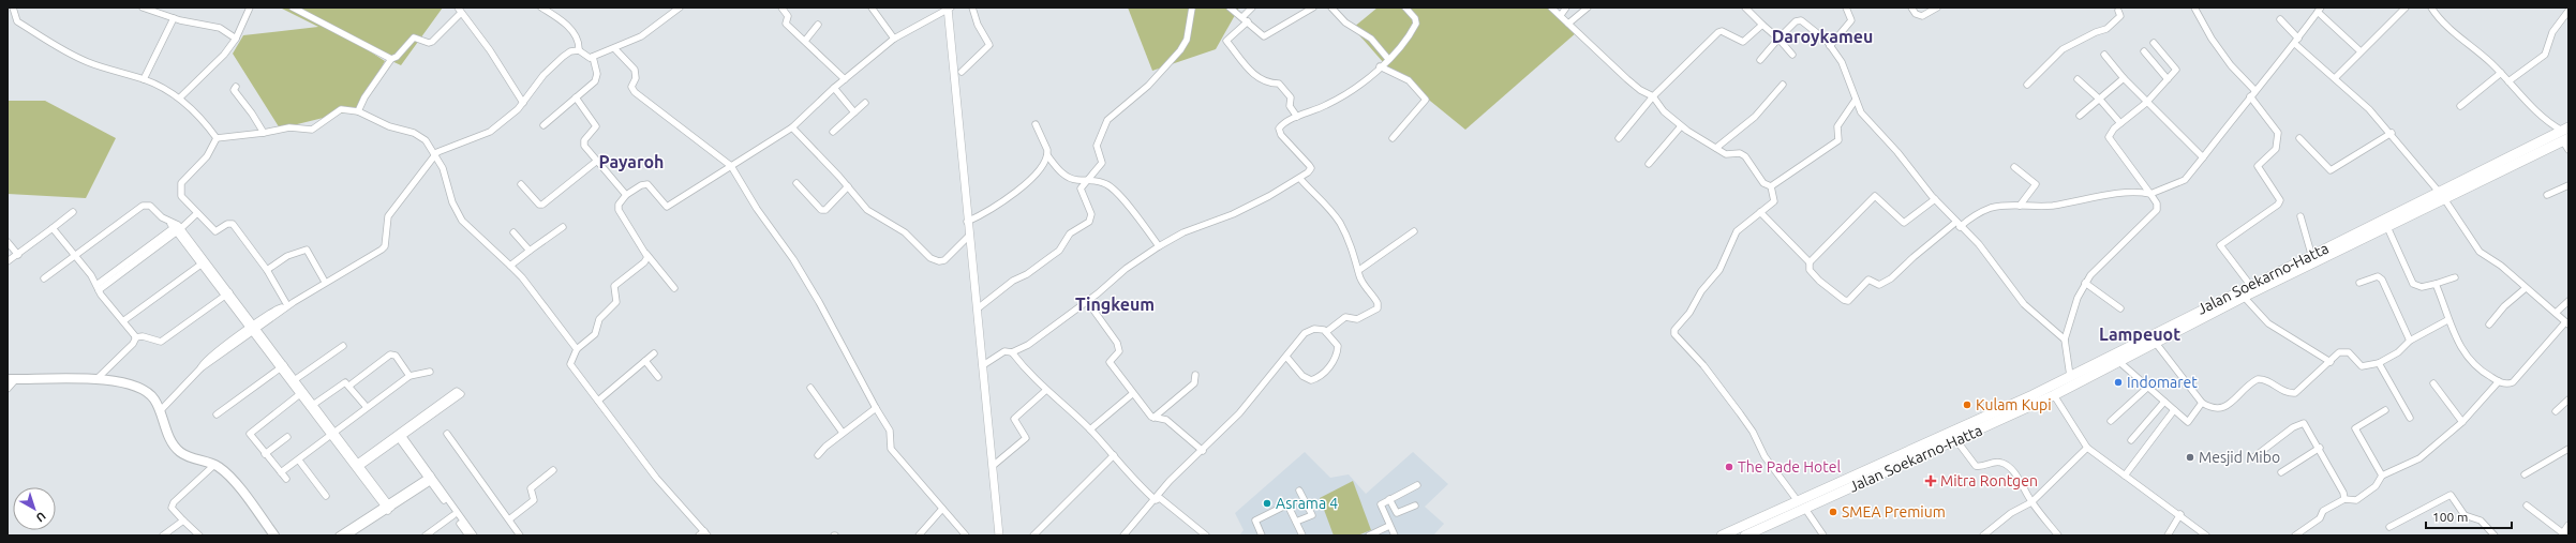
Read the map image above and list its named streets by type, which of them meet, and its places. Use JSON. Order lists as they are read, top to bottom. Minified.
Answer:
{"streets":{"highway":["Jalan Soekarno-Hatta"]},"districts":["Daroykameu","Payaroh","Tingkeum","Lampeuot"],"places":{"other":["Indomaret","Kulam Kupi","Mesjid Mibo","The Pade Hotel","Asrama 4","SMEA Premium"],"health":["Mitra Rontgen"]},"scale_bar":"100 m","north":"bottom right"}
